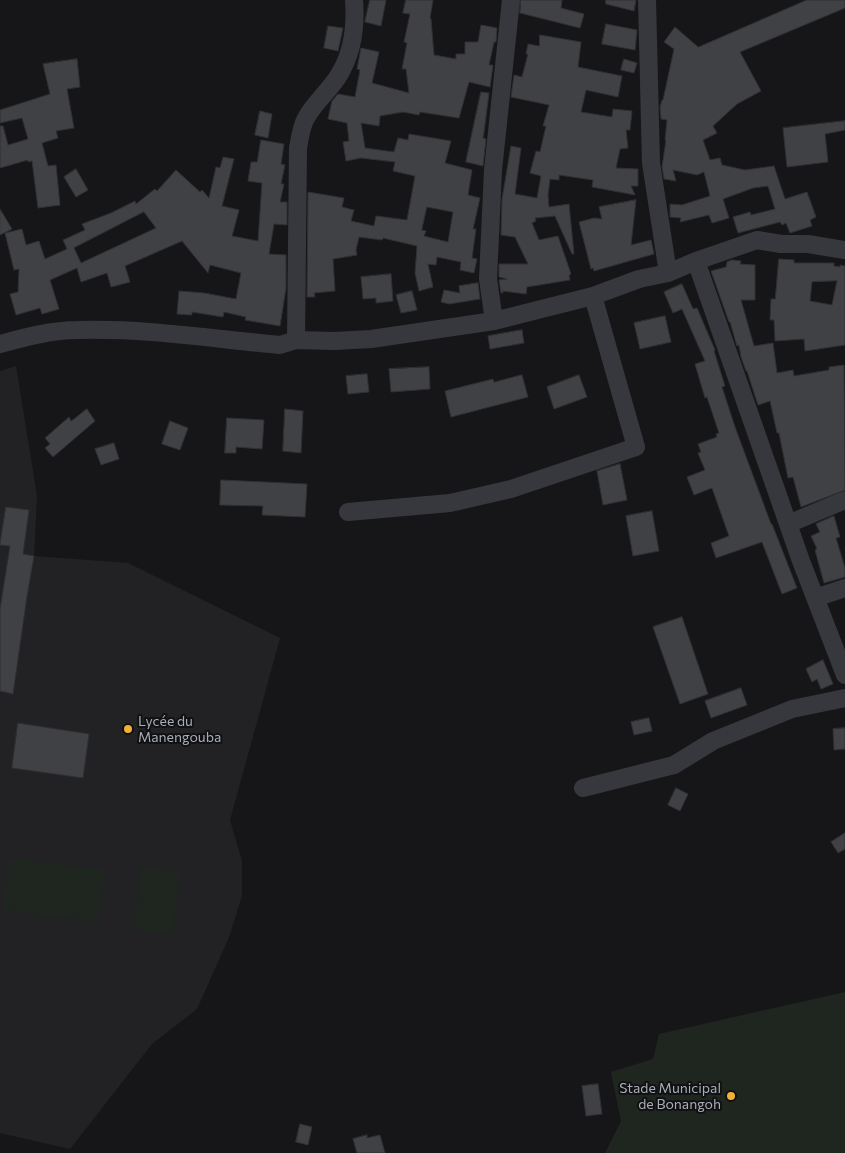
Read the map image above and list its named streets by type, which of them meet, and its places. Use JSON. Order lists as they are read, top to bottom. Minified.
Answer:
{"places":["Lycée du Manengouba","Stade Municipal de Bonangoh"]}
